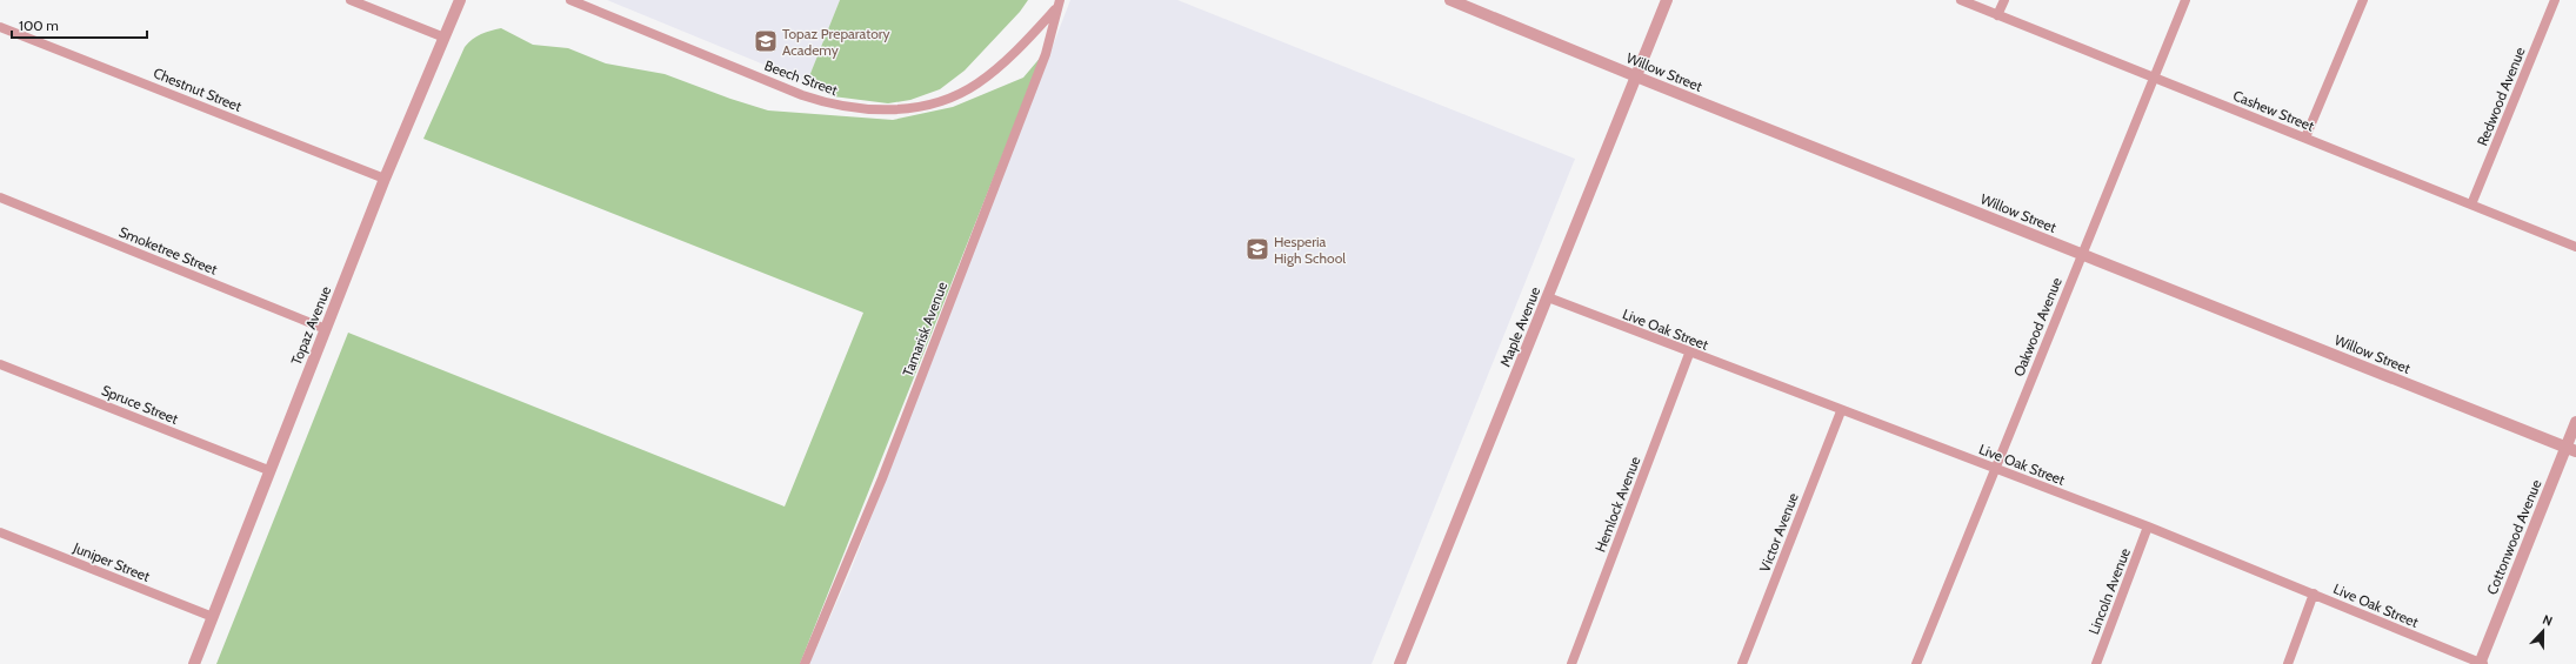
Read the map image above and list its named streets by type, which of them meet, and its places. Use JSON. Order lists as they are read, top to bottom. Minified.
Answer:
{"streets":{"street":["Willow Street","Beech Street","Chestnut Street","Redwood Avenue","Cashew Street","Smoketree Street","Topaz Avenue","Maple Avenue","Oakwood Avenue","Tamarisk Avenue","Live Oak Street","Spruce Street","Hemlock Avenue","Victor Avenue","Cottonwood Avenue","Juniper Street","Lincoln Avenue"]},"crossings":[["Willow Street","Maple Avenue"],["Willow Street","Oakwood Avenue"],["Willow Street","Cottonwood Avenue"],["Beech Street","Tamarisk Avenue"],["Chestnut Street","Topaz Avenue"],["Redwood Avenue","Cashew Street"],["Cashew Street","Oakwood Avenue"],["Smoketree Street","Topaz Avenue"],["Topaz Avenue","Spruce Street"],["Topaz Avenue","Juniper Street"],["Maple Avenue","Live Oak Street"],["Oakwood Avenue","Live Oak Street"],["Live Oak Street","Hemlock Avenue"],["Live Oak Street","Victor Avenue"],["Live Oak Street","Cottonwood Avenue"],["Live Oak Street","Lincoln Avenue"]],"places":{"school or university":["Topaz Preparatory Academy","Hesperia High School"]},"scale_bar":"100 m","north":"top"}
